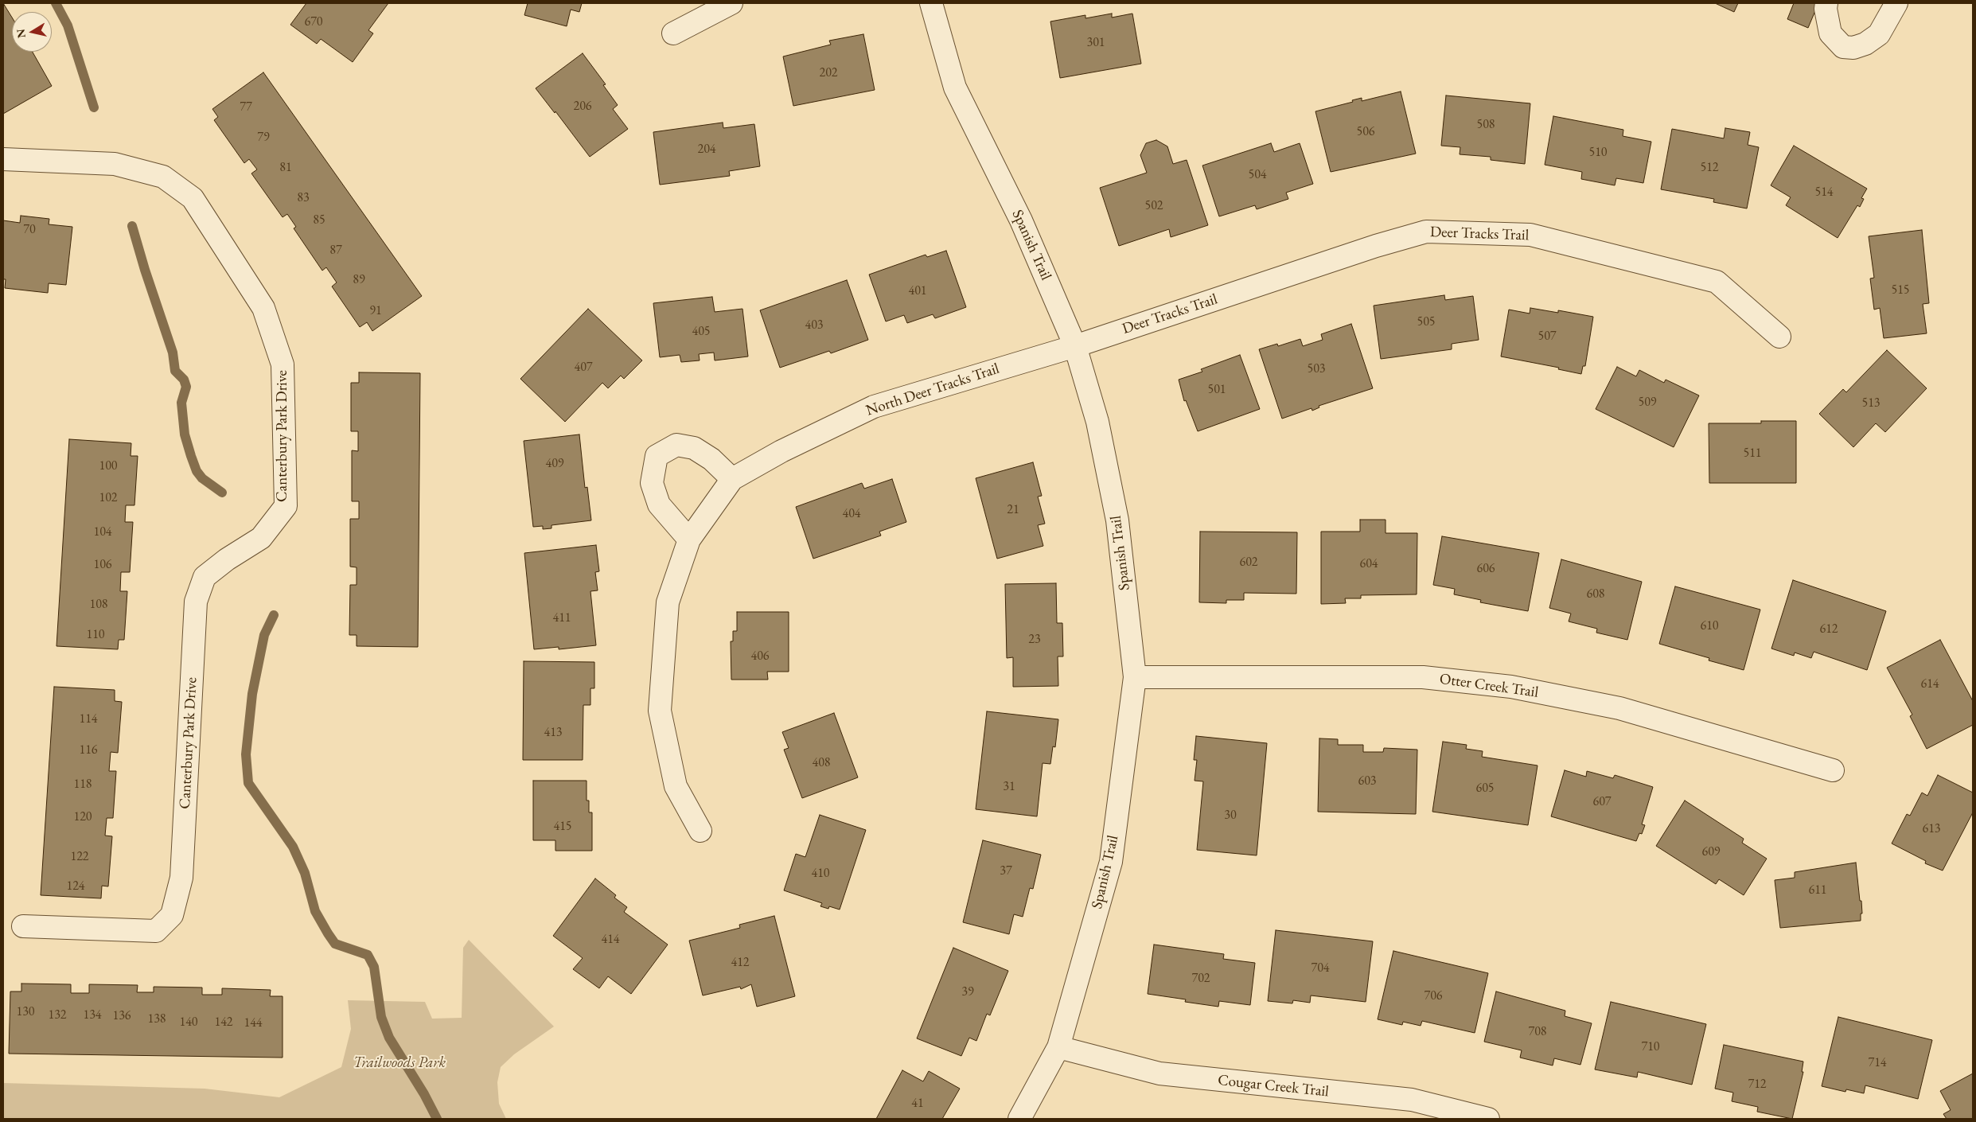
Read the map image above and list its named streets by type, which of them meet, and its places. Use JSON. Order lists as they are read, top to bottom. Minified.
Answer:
{"streets":{"street":["Deer Tracks Trail","Spanish Trail","North Deer Tracks Trail","Canterbury Park Drive","Otter Creek Trail","Cougar Creek Trail"]},"crossings":[["Deer Tracks Trail","Spanish Trail"],["Deer Tracks Trail","North Deer Tracks Trail"],["Spanish Trail","North Deer Tracks Trail"],["Spanish Trail","Otter Creek Trail"],["Spanish Trail","Cougar Creek Trail"]],"parks":["Trailwoods Park"],"house_numbers":["670","301","202","206","77","508","506","79","204","510","81","512","504","514","83","502","85","70","87","89","515","401","91","505","403","405","507","407","503","501","509","513","511","409","100","102","21","404","104","602","604","106","606","608","108","411","610","612","110","23","406","614","114","413","116","408","603","118","31","605","607","30","120","415","613","609","122","37","410","124","611","414","412","704","702","39","706","130","132","134","136","138","140","142","144","708","710","714","712","41"],"north":"left"}
